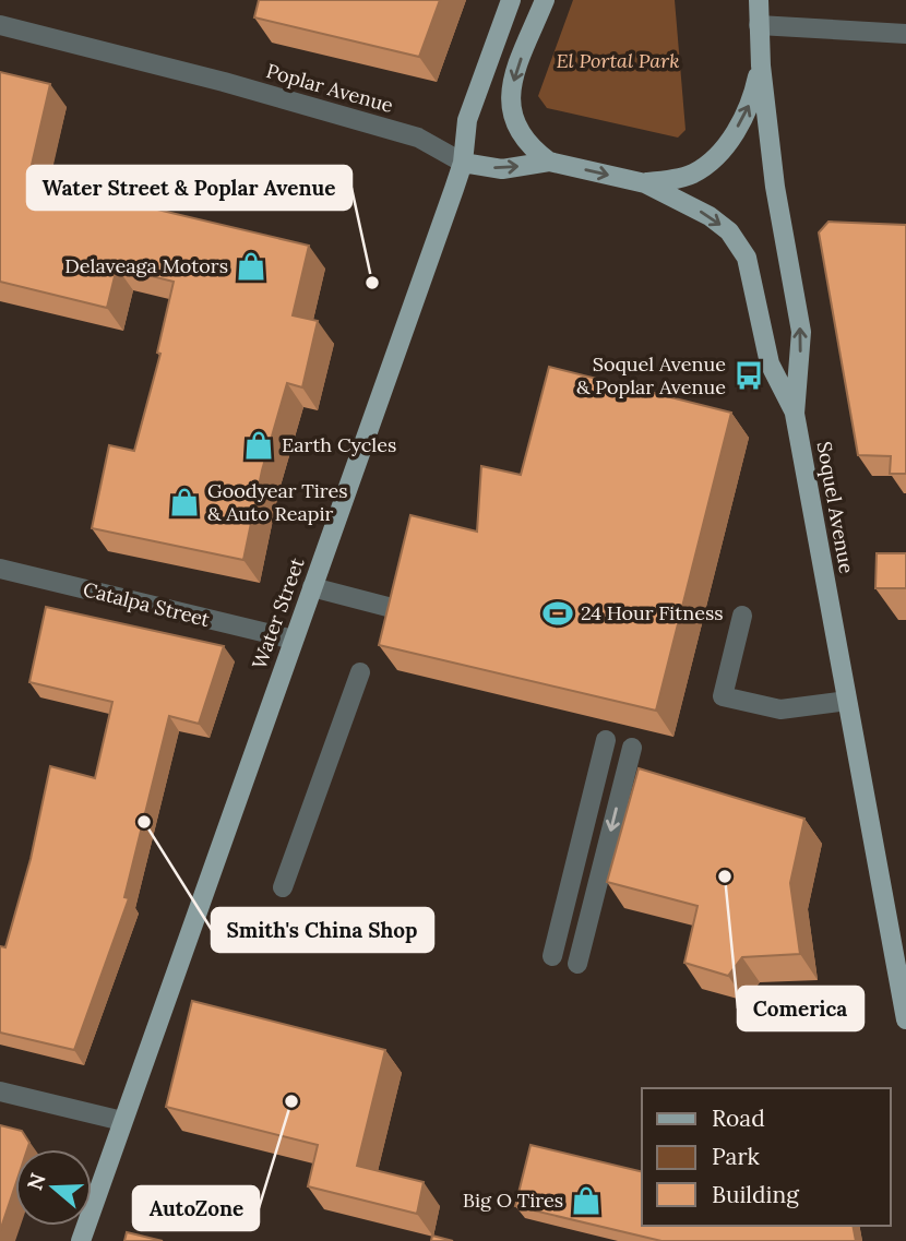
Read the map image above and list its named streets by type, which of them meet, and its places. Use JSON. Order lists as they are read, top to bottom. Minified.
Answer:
{"streets":{"main road":["Poplar Avenue","Soquel Avenue","Water Street"],"street":["Catalpa Street"]},"crossings":[["Poplar Avenue","Water Street"],["Catalpa Street","Water Street"]],"parks":["El Portal Park"],"places":{"shop":["Delaveaga Motors","Earth Cycles","Goodyear Tires & Auto Reapir","Big O Tires"],"other":["Water Street & Poplar Avenue","Smith's China Shop","Comerica","AutoZone"],"bus stop":["Soquel Avenue & Poplar Avenue"],"sports":["24 Hour Fitness"]},"legend":["Road","Park","Building"],"north":"left"}
